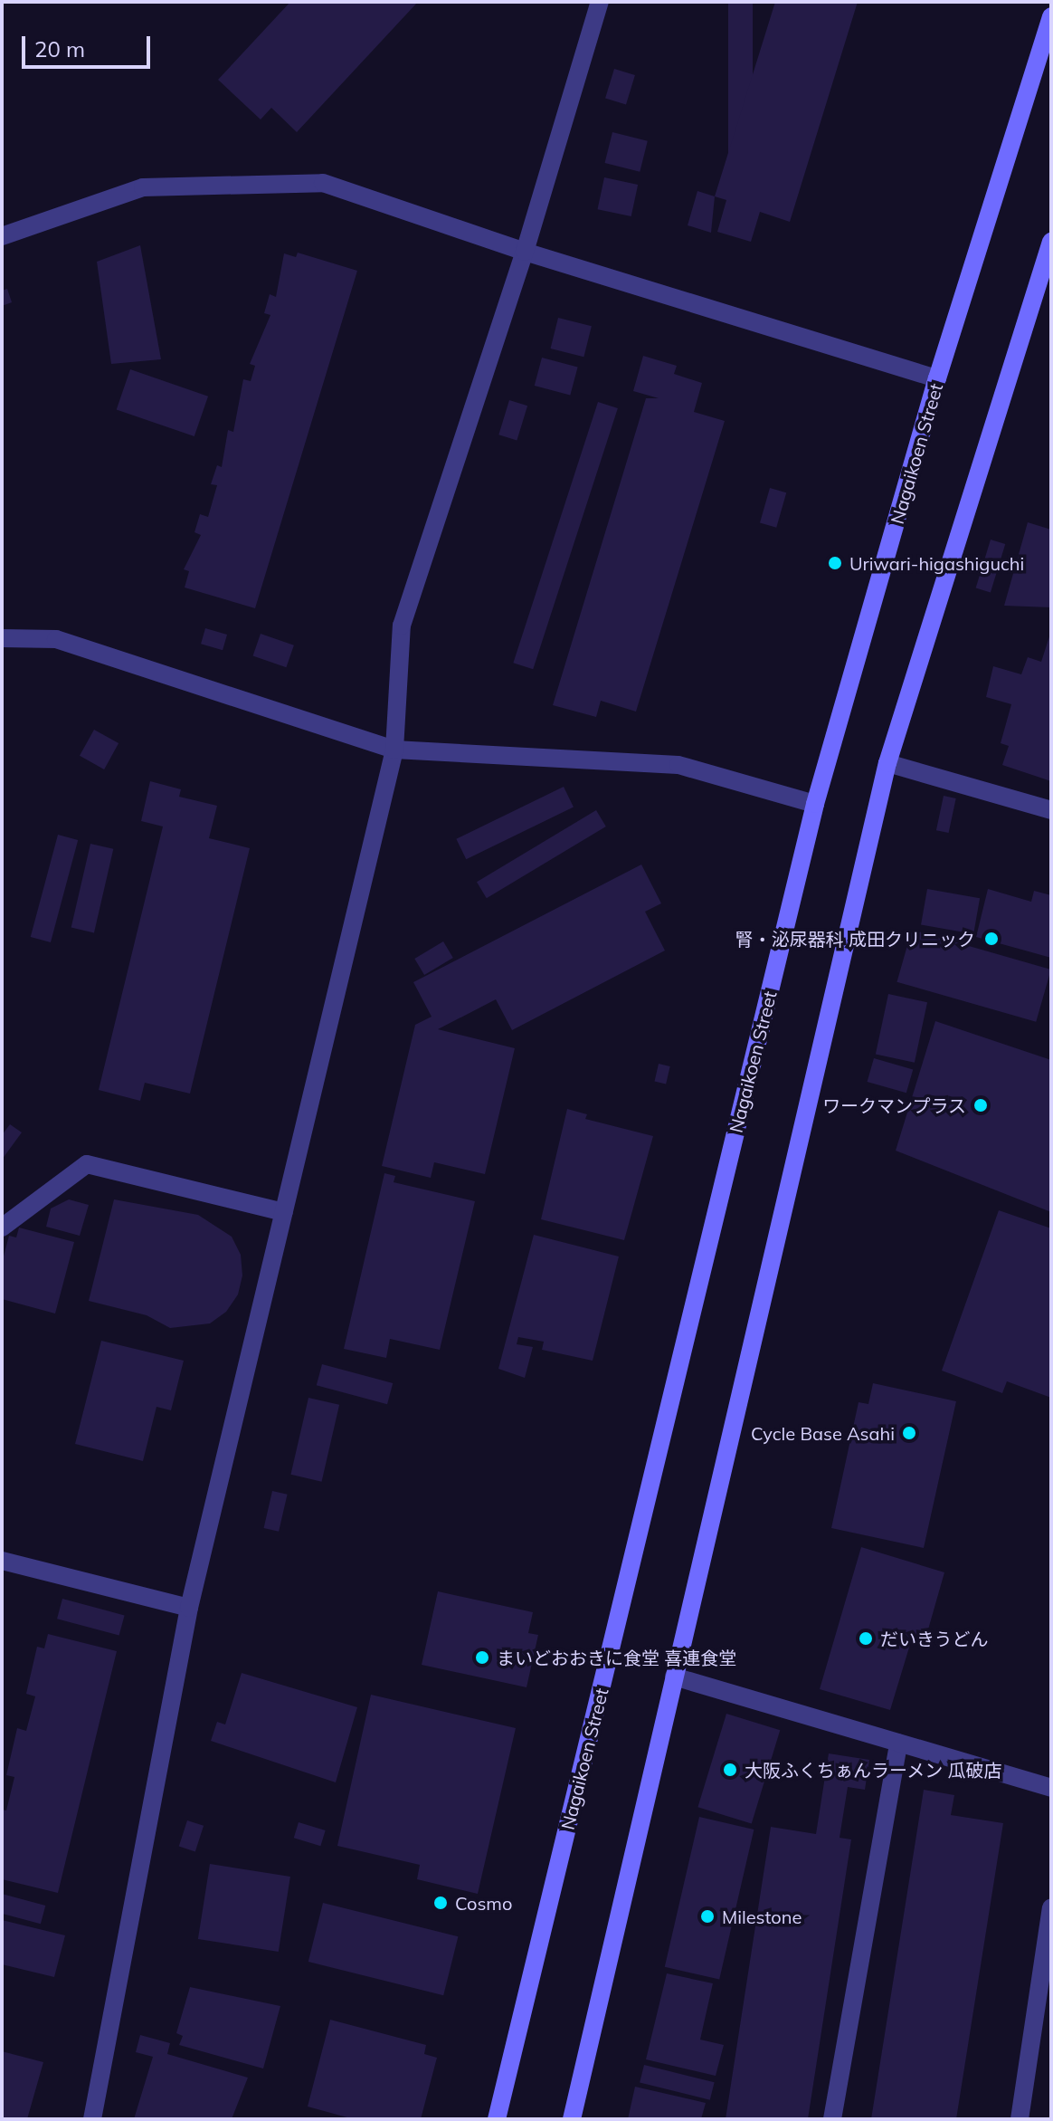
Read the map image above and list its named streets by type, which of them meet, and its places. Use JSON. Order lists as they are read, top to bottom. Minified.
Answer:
{"streets":{"main road":["Nagaikoen Street"]},"places":["Uriwari-higashiguchi","腎・泌尿器科 成田クリニック","ワークマンプラス","Cycle Base Asahi","だいきうどん","まいどおおきに食堂 喜連食堂","大阪ふくちぁんラーメン 瓜破店","Cosmo","Milestone"],"scale_bar":"20 m"}
